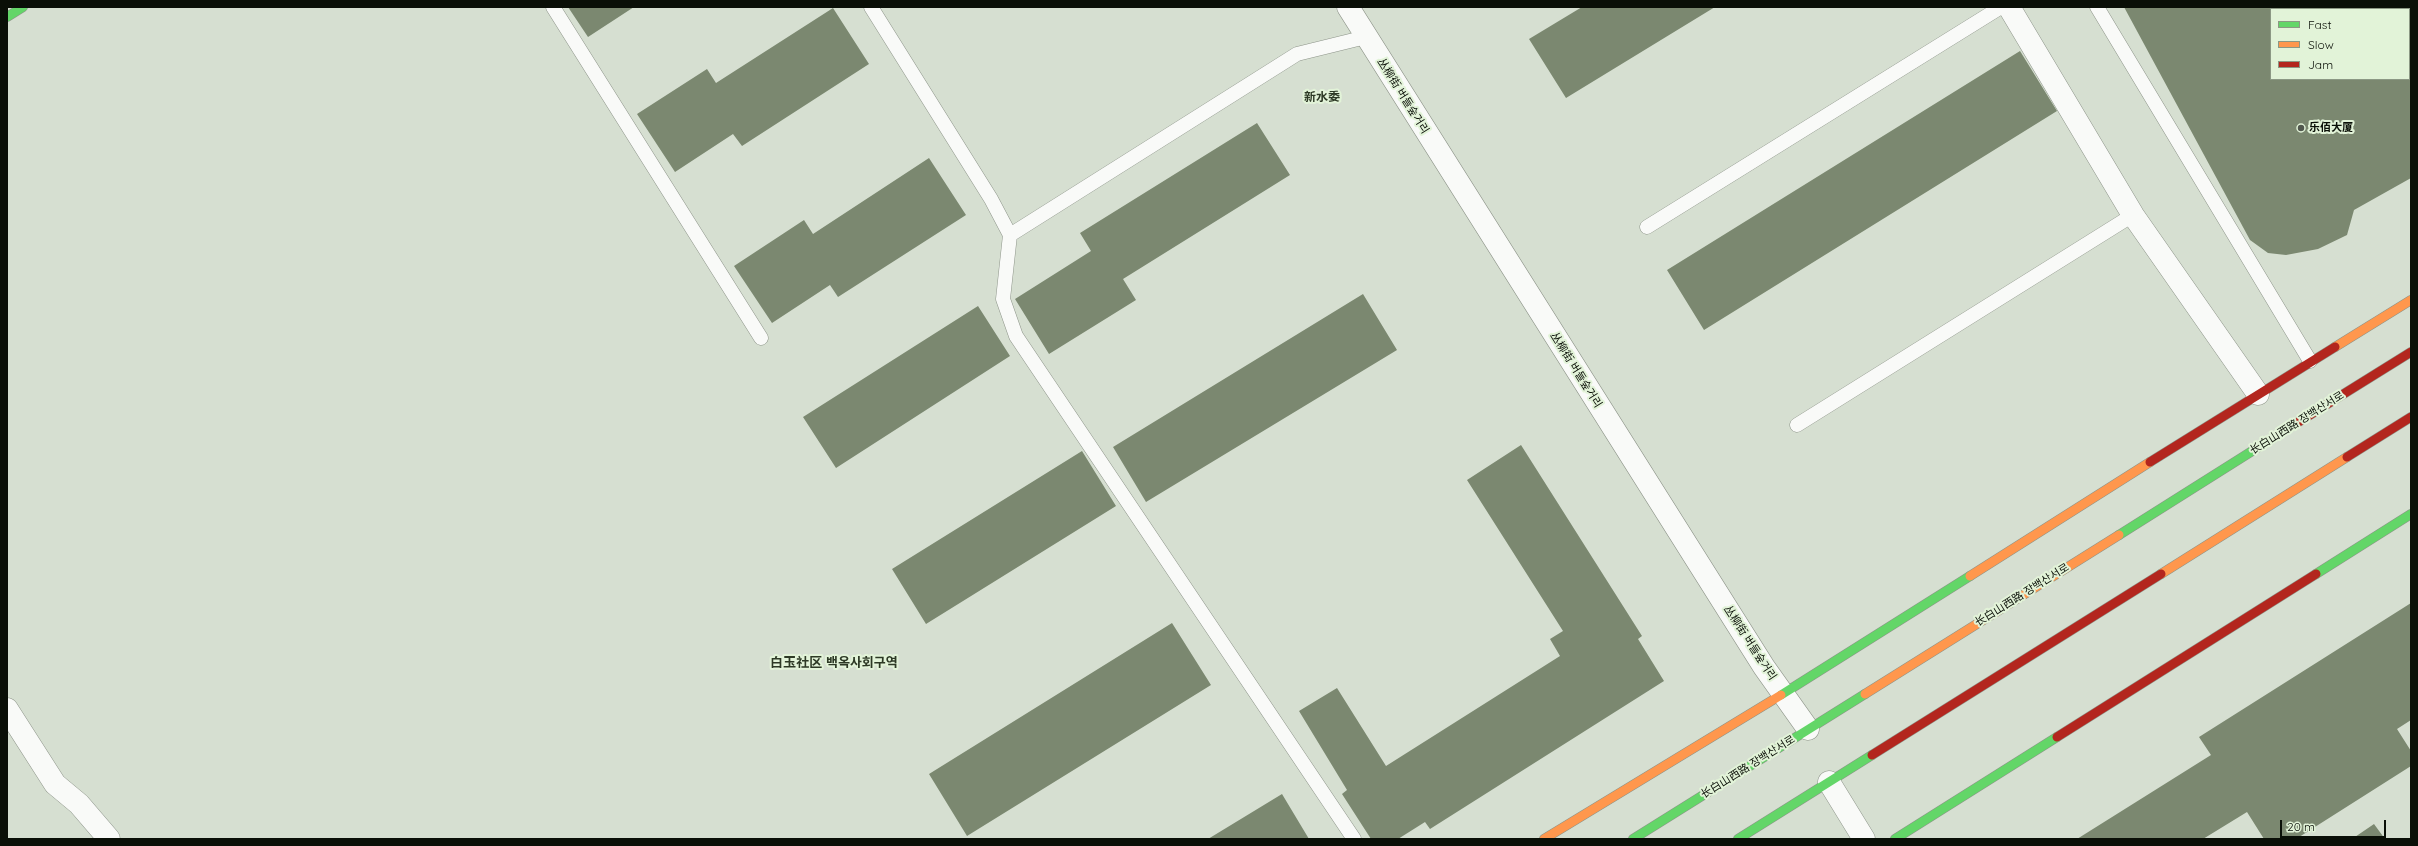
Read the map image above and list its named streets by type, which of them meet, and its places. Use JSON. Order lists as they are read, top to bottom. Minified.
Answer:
{"streets":{"main road":["长白山西路 장백산서로"],"street":["丛柳街 버들숲거리"]},"crossings":[["丛柳街 버들숲거리","长白山西路 장백산서로"]],"districts":["新水委","白玉社区 백옥사회구역"],"places":["乐佰大厦"],"legend":["Fast","Slow","Jam"],"scale_bar":"20 m"}
